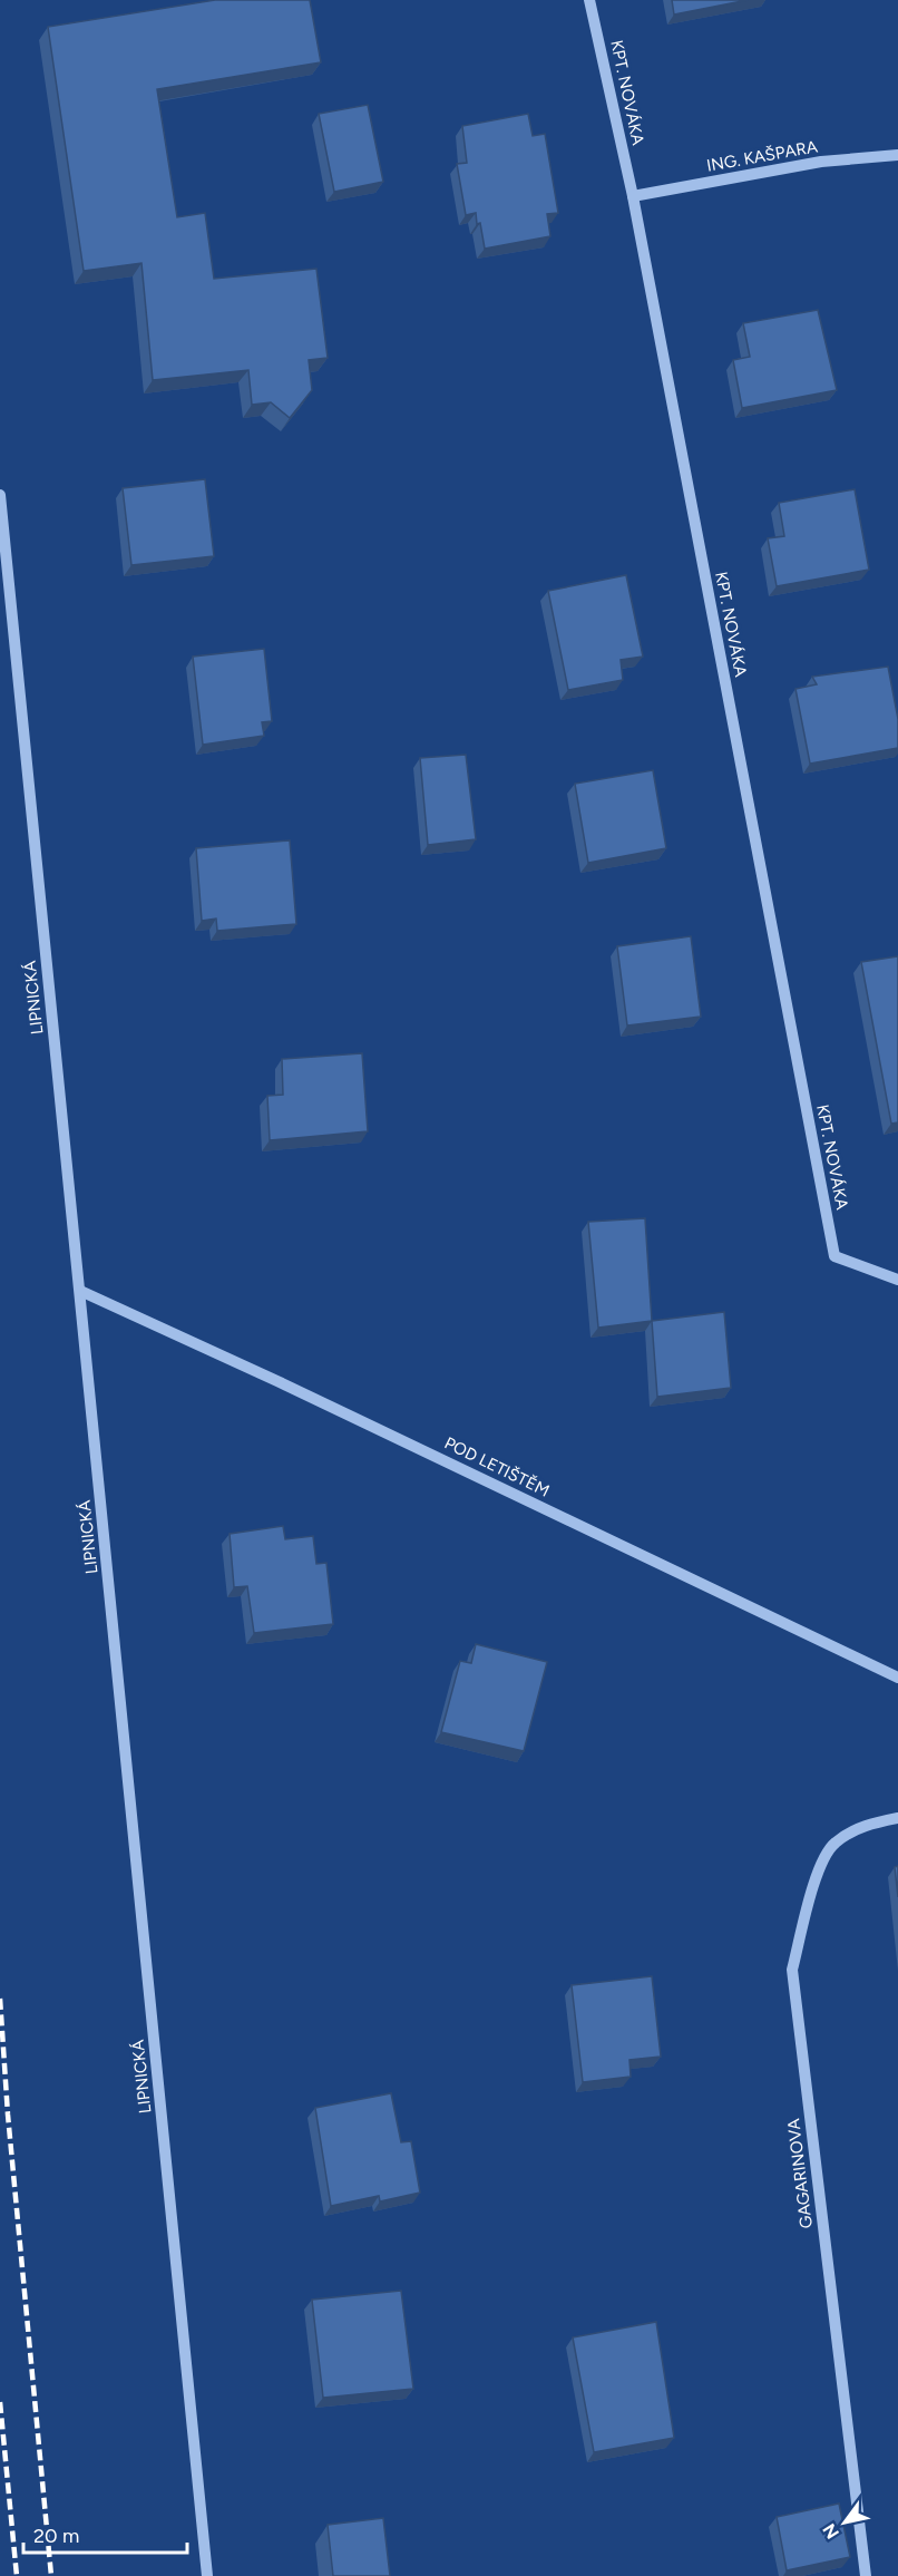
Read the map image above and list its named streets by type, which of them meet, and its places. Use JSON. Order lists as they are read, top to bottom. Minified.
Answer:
{"streets":{"street":["KPT. NOVÁKA","ING. KAŠPARA","LIPNICKÁ","POD LETIŠTĚM","GAGARINOVA"]},"crossings":[["KPT. NOVÁKA","ING. KAŠPARA"],["LIPNICKÁ","POD LETIŠTĚM"]],"scale_bar":"20 m","north":"bottom left"}
